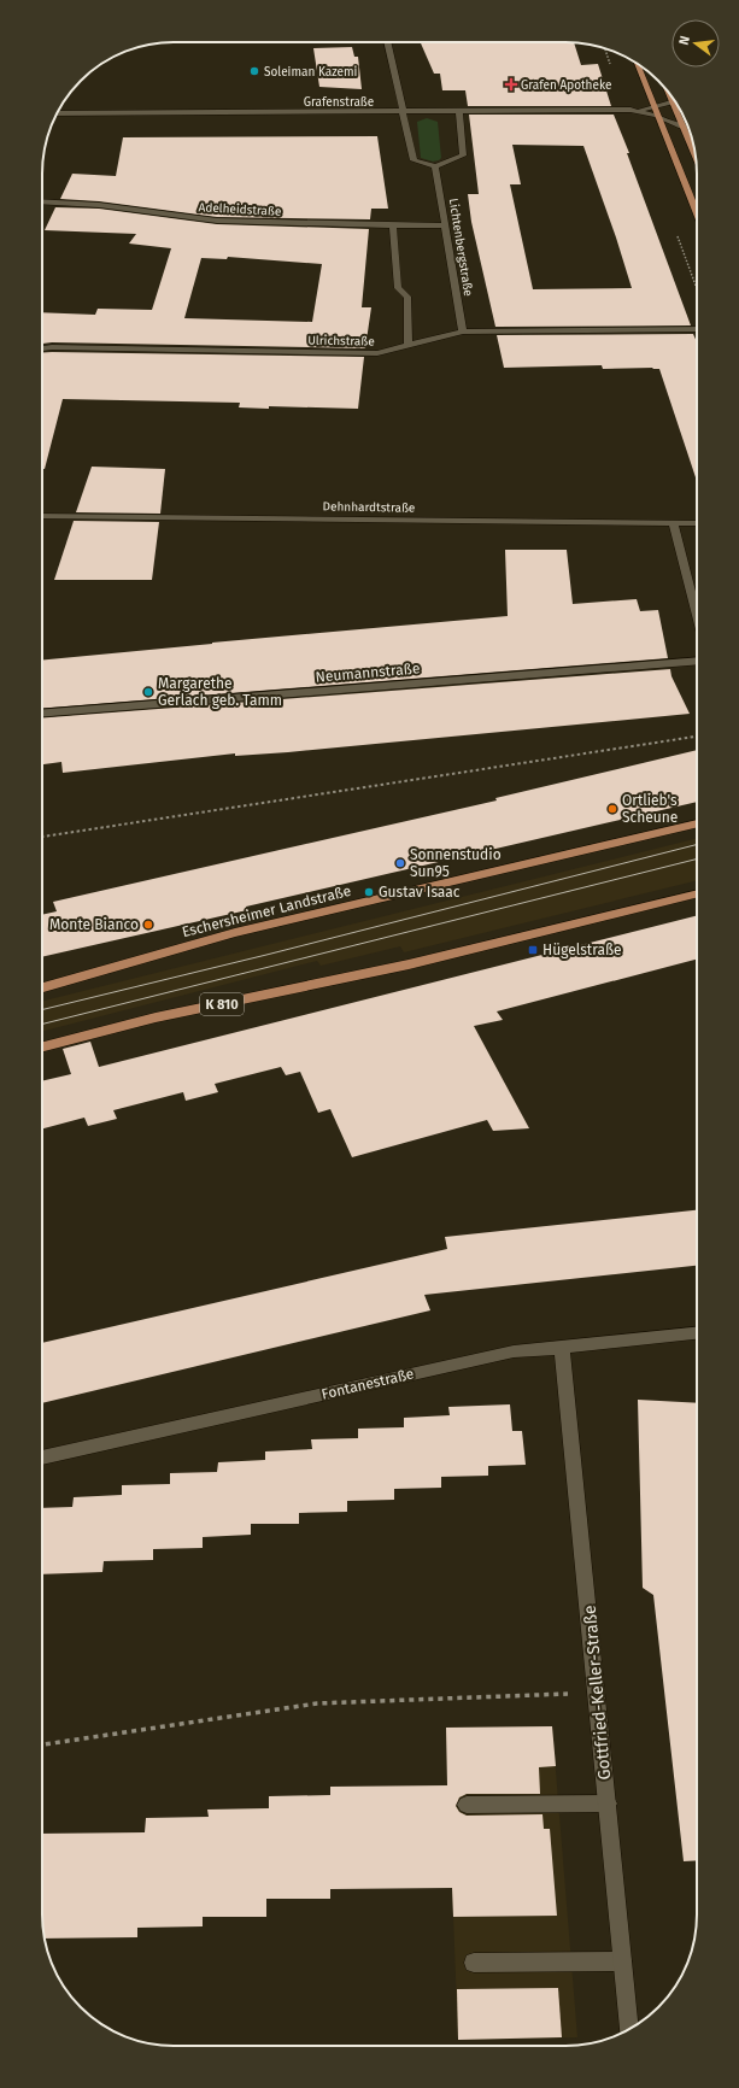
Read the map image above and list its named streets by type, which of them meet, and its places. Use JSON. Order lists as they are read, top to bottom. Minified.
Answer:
{"streets":{"main road":["Eschersheimer Landstraße","K 810"],"street":["Grafenstraße","Adelheidstraße","Lichtenbergstraße","Ulrichstraße","Dehnhardtstraße","Neumannstraße","Fontanestraße","Gottfried-Keller-Straße"]},"crossings":[["Adelheidstraße","Lichtenbergstraße"],["Lichtenbergstraße","Ulrichstraße"],["Fontanestraße","Gottfried-Keller-Straße"]],"places":{"other":["Soleiman Kazemi","Margarethe Gerlach geb. Tamm","Ortlieb's Scheune","Sonnenstudio Sun95","Gustav Isaac","Monte Bianco"],"health":["Grafen Apotheke"],"transit":["Hügelstraße"]},"north":"left"}
